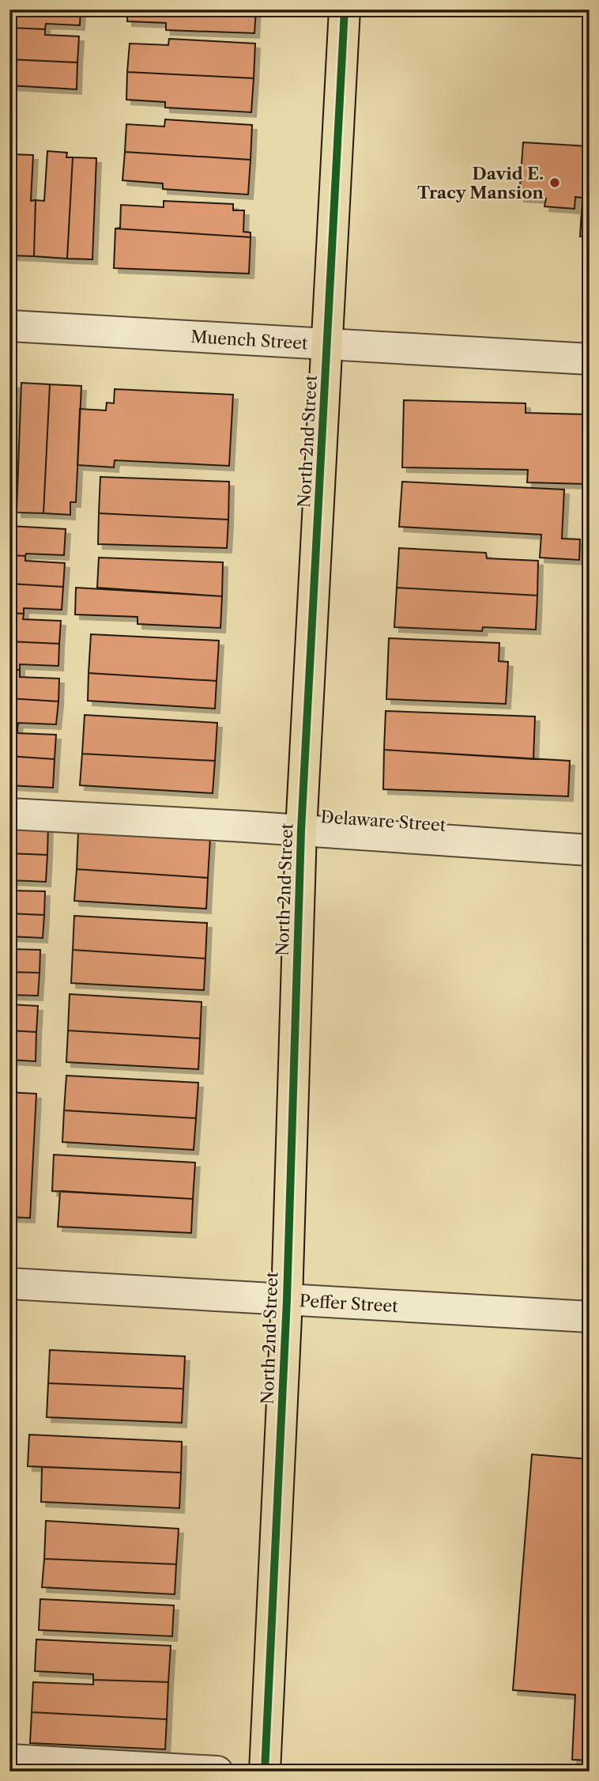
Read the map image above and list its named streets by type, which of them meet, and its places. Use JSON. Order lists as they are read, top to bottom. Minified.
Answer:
{"streets":{"main road":["North 2nd Street"],"street":["Muench Street","Delaware Street","Peffer Street"]},"crossings":[["Muench Street","North 2nd Street"],["North 2nd Street","Delaware Street"],["North 2nd Street","Peffer Street"]],"places":["David E. Tracy Mansion"]}
